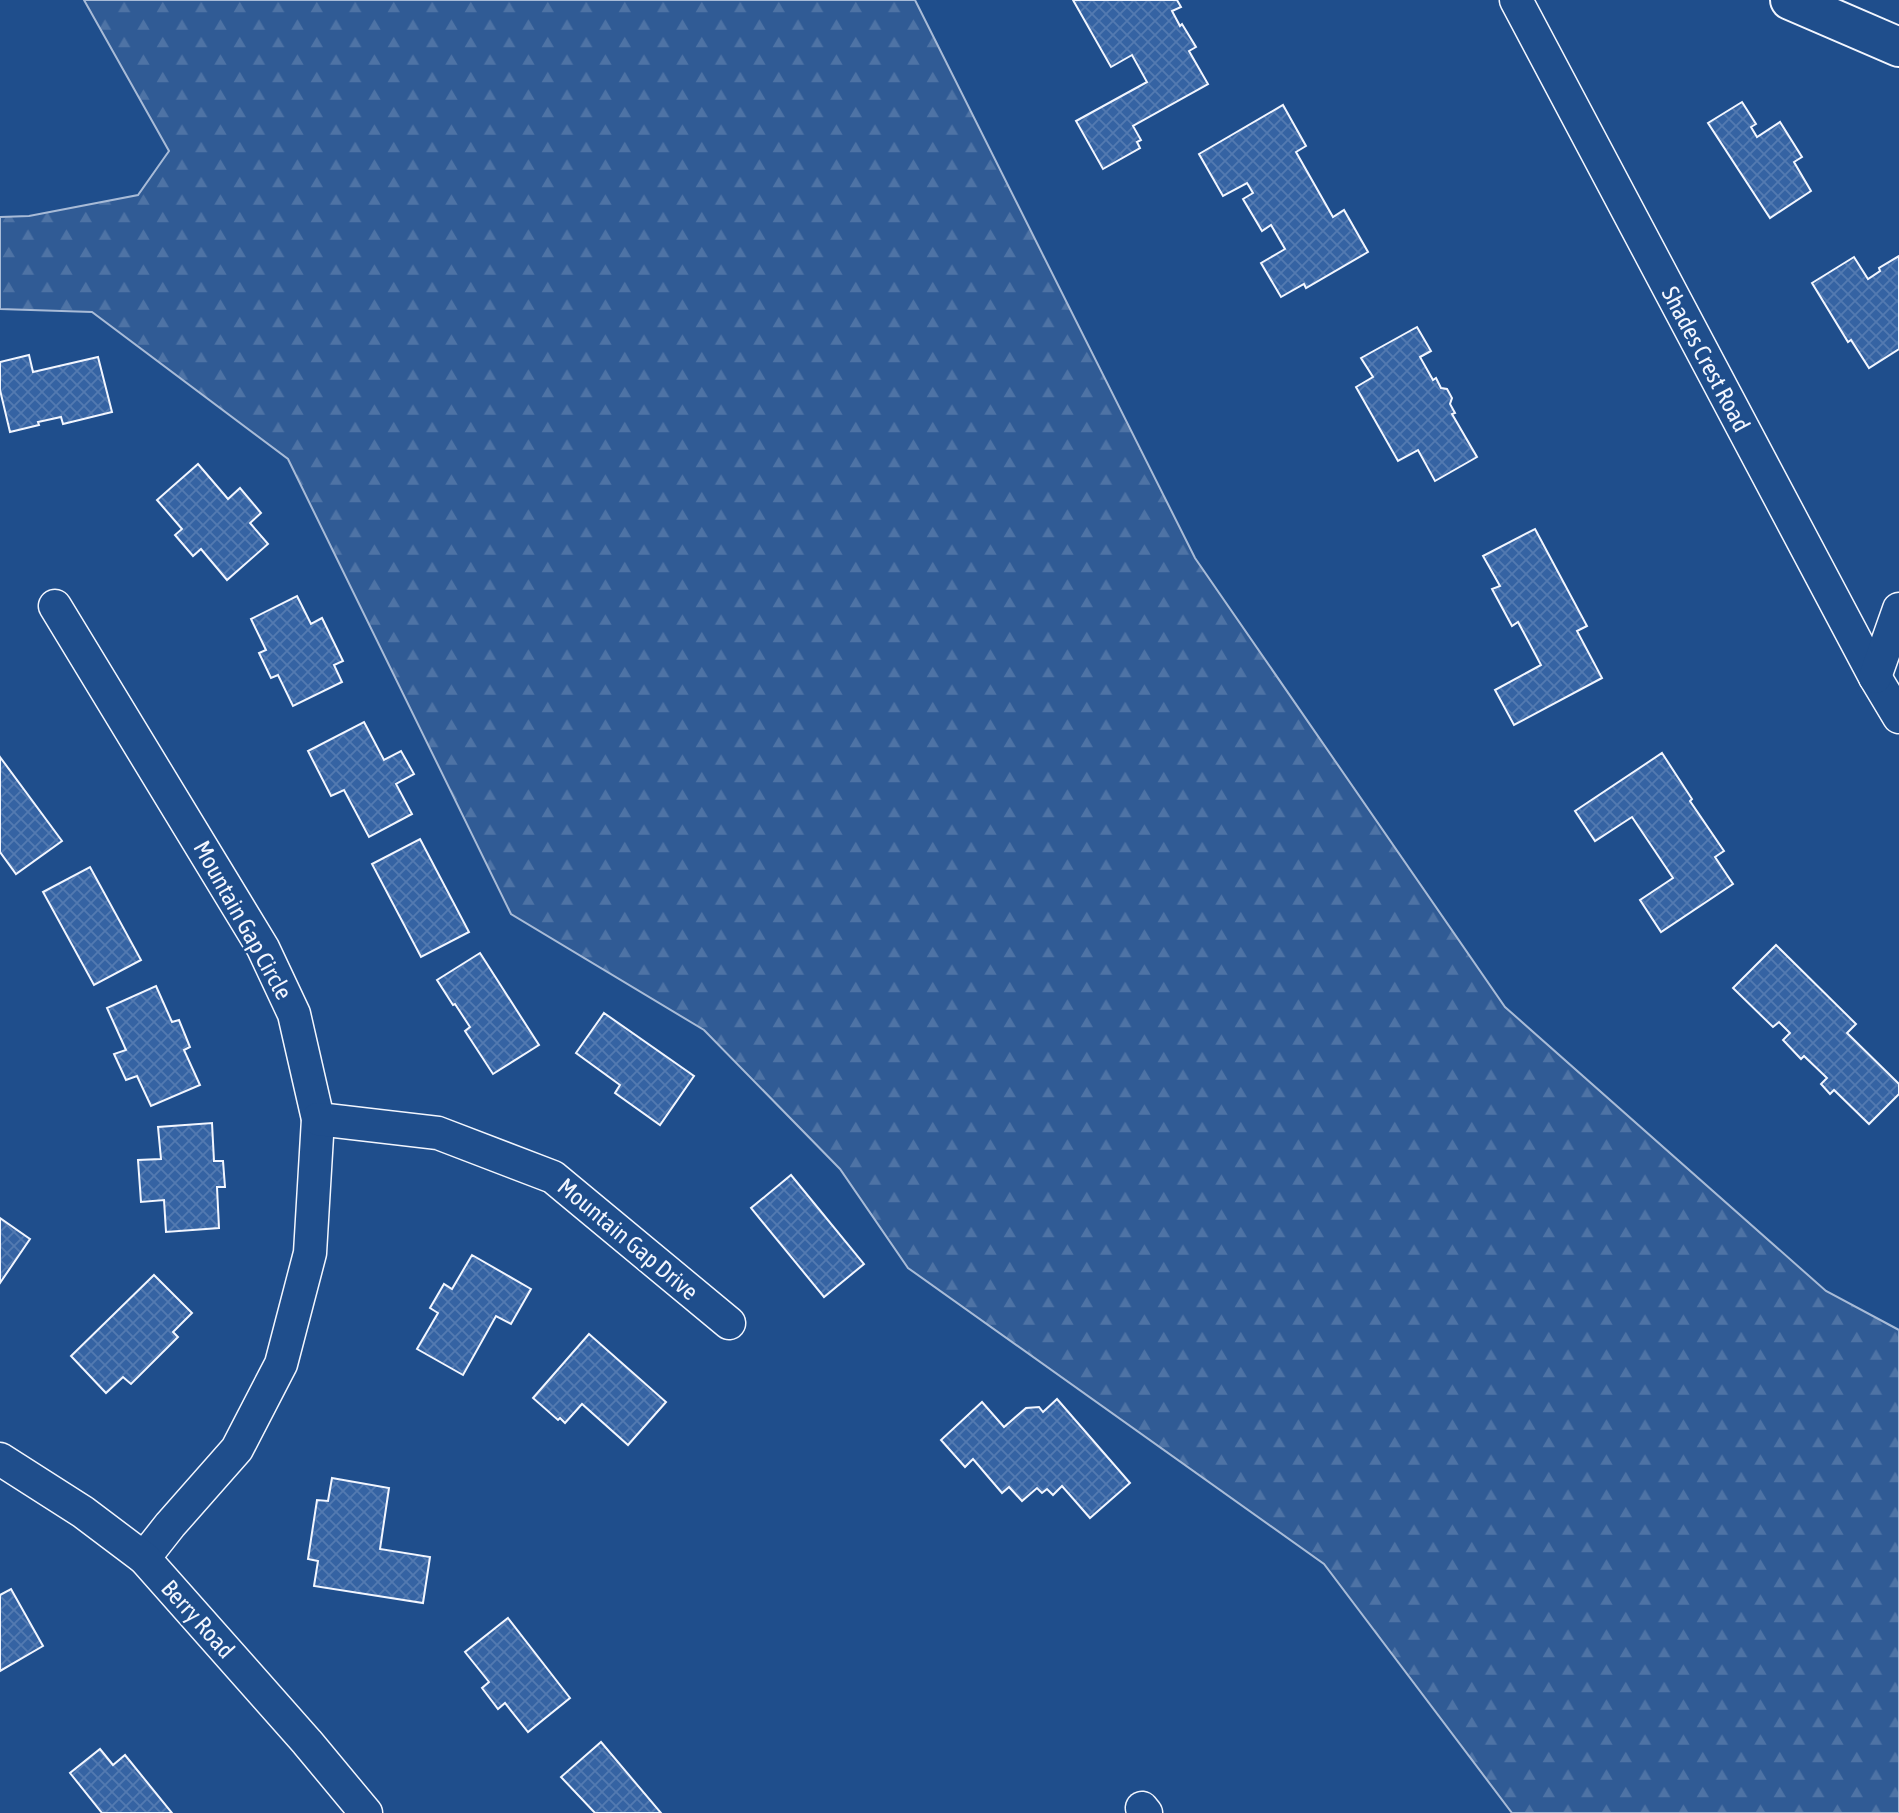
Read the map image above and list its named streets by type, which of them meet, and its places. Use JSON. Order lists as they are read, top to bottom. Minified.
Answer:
{"streets":{"street":["Shades Crest Road","Mountain Gap Circle","Mountain Gap Drive","Berry Road"]},"crossings":[["Mountain Gap Circle","Mountain Gap Drive"],["Mountain Gap Circle","Berry Road"]]}
